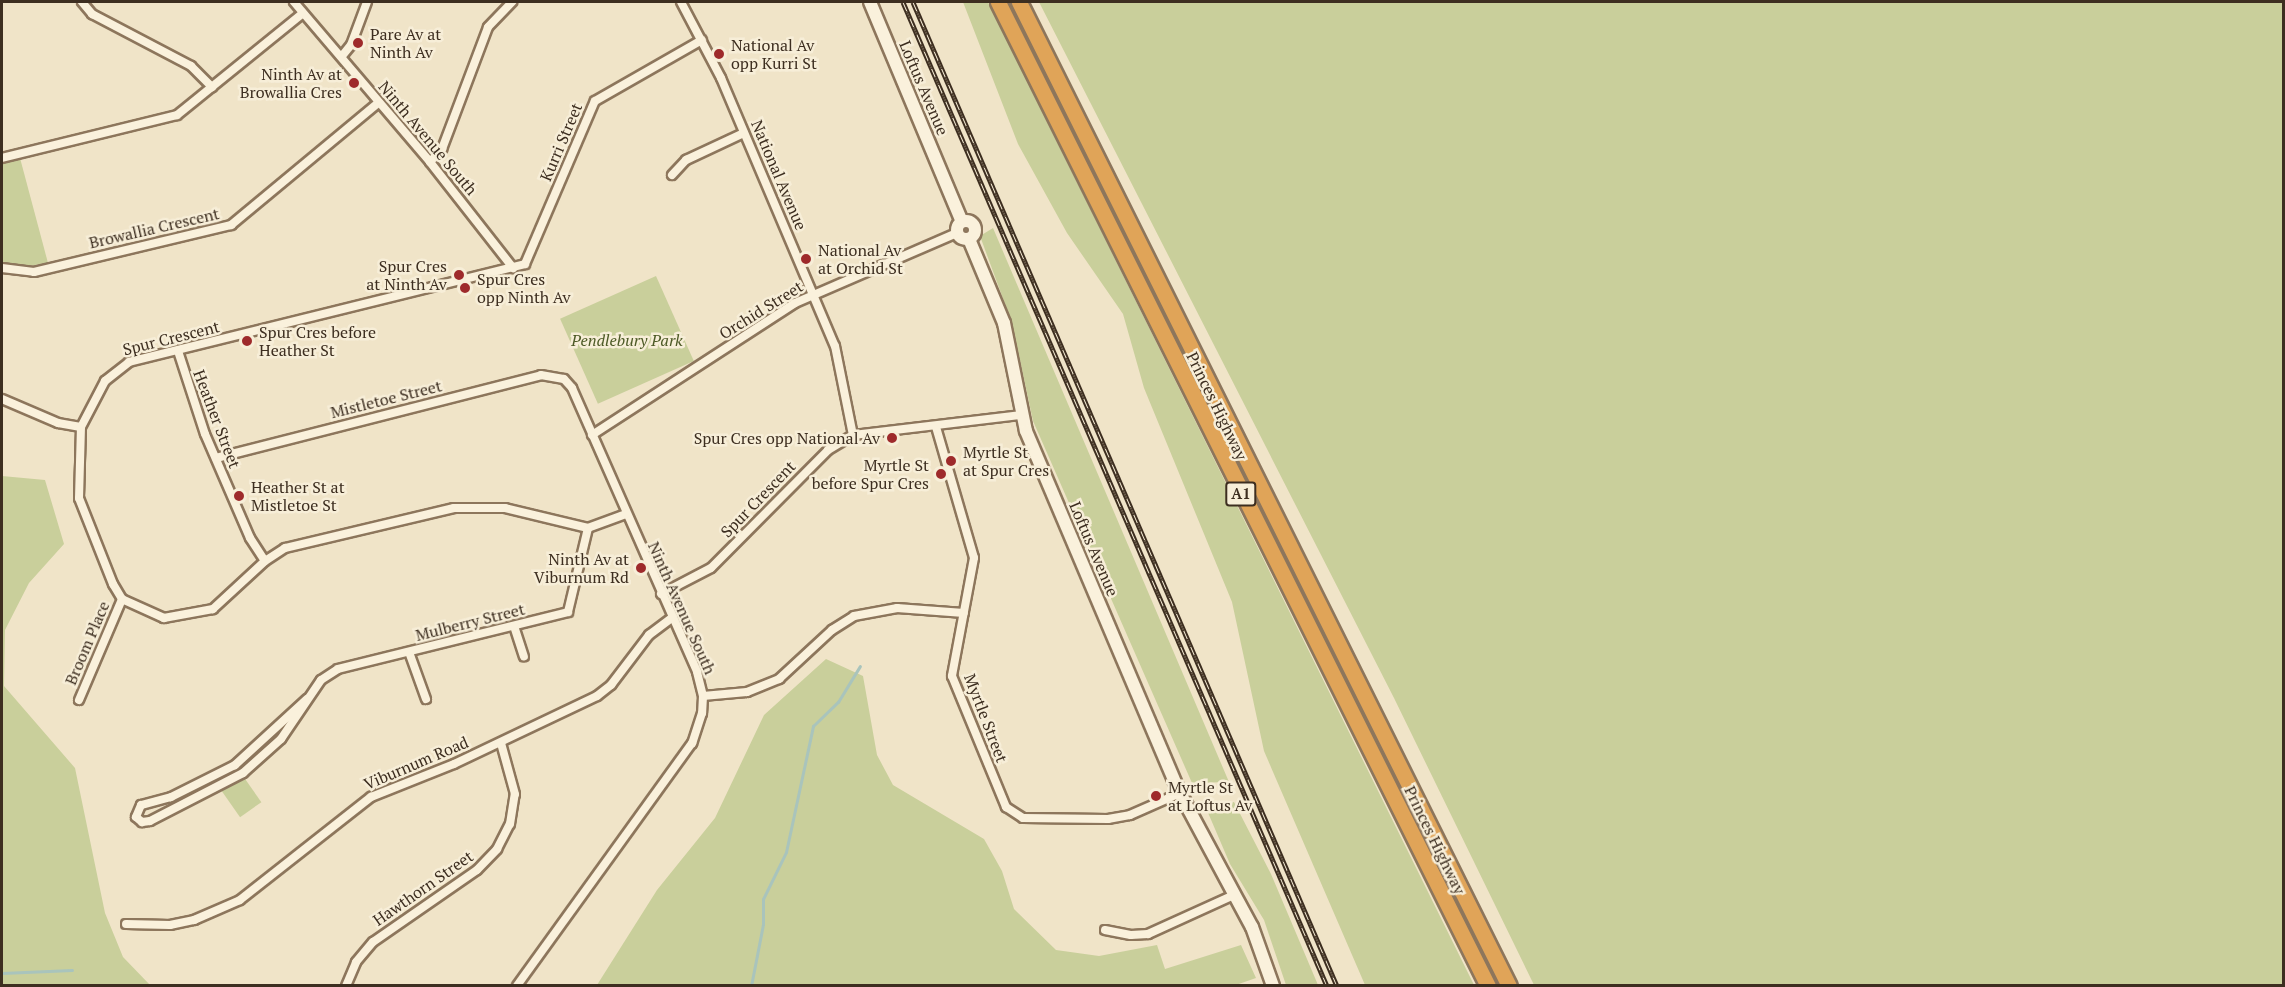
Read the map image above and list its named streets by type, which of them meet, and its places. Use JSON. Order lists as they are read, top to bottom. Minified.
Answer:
{"streets":{"highway":["Princes Highway","A1"],"street":["Loftus Avenue","Ninth Avenue South","Kurri Street","National Avenue","Browallia Crescent","Orchid Street","Spur Crescent","Mistletoe Street","Heather Street","Mulberry Street","Broom Place","Myrtle Street","Viburnum Road","Hawthorn Street"]},"crossings":[["Loftus Avenue","Orchid Street"],["Loftus Avenue","Spur Crescent"],["Loftus Avenue","Myrtle Street"],["Ninth Avenue South","Kurri Street"],["Ninth Avenue South","Browallia Crescent"],["Ninth Avenue South","Orchid Street"],["Ninth Avenue South","Spur Crescent"],["Ninth Avenue South","Mistletoe Street"],["Ninth Avenue South","Viburnum Road"],["Kurri Street","National Avenue"],["Kurri Street","Spur Crescent"],["National Avenue","Orchid Street"],["National Avenue","Spur Crescent"],["Spur Crescent","Heather Street"],["Spur Crescent","Broom Place"],["Spur Crescent","Myrtle Street"],["Mistletoe Street","Heather Street"],["Viburnum Road","Hawthorn Street"]],"parks":["Pendlebury Park"],"places":["Pare Av at Ninth Av","National Av opp Kurri St","Ninth Av at Browallia Cres","National Av at Orchid St","Spur Cres at Ninth Av","Spur Cres opp Ninth Av","Spur Cres before Heather St","Spur Cres opp National Av","Myrtle St at Spur Cres","Myrtle St before Spur Cres","Heather St at Mistletoe St","Ninth Av at Viburnum Rd","Myrtle St at Loftus Av"]}
